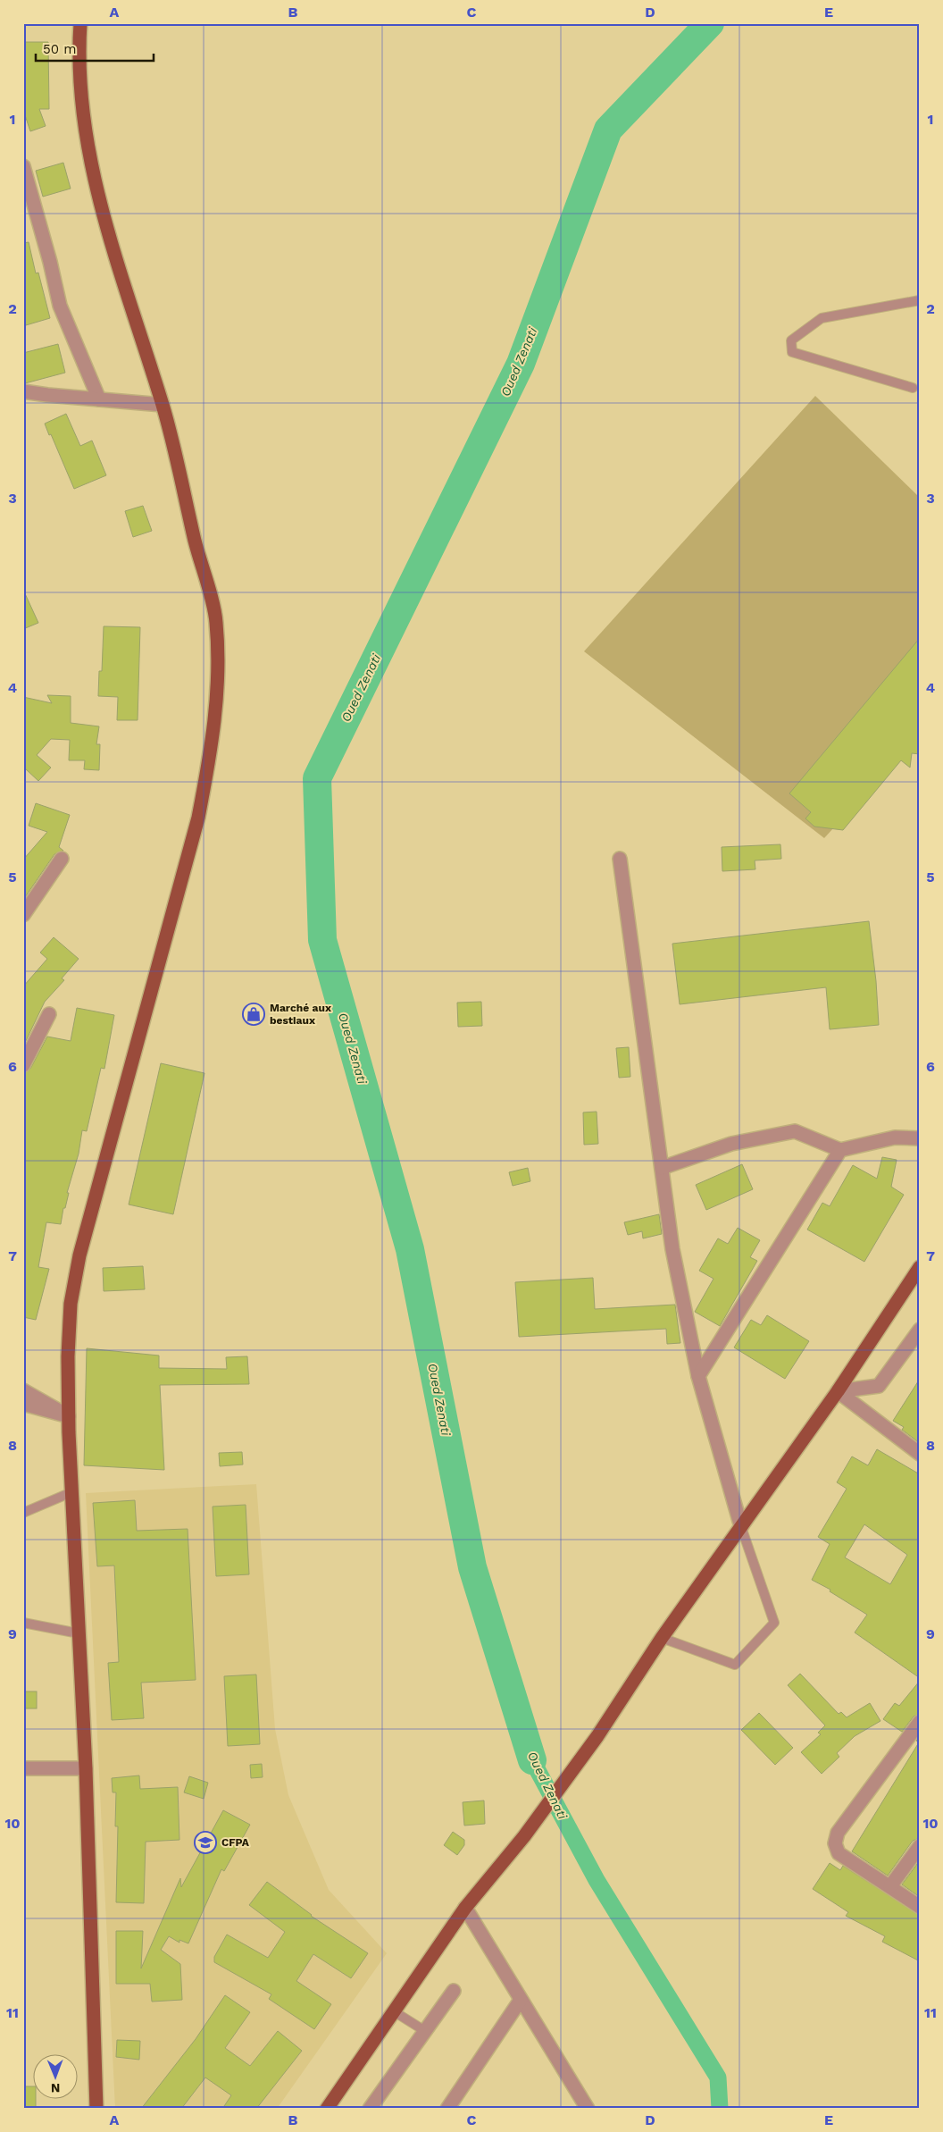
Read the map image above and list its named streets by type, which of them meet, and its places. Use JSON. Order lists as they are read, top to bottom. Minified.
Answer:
{"water":["Oued Zenati"],"places":{"shop":["Marché aux bestiaux"],"school or university":["CFPA"]},"scale_bar":"50 m","north":"bottom","grid":{"columns":["A","B","C","D","E"],"rows":["1","2","3","4","5","6","7","8","9","10","11"]}}
